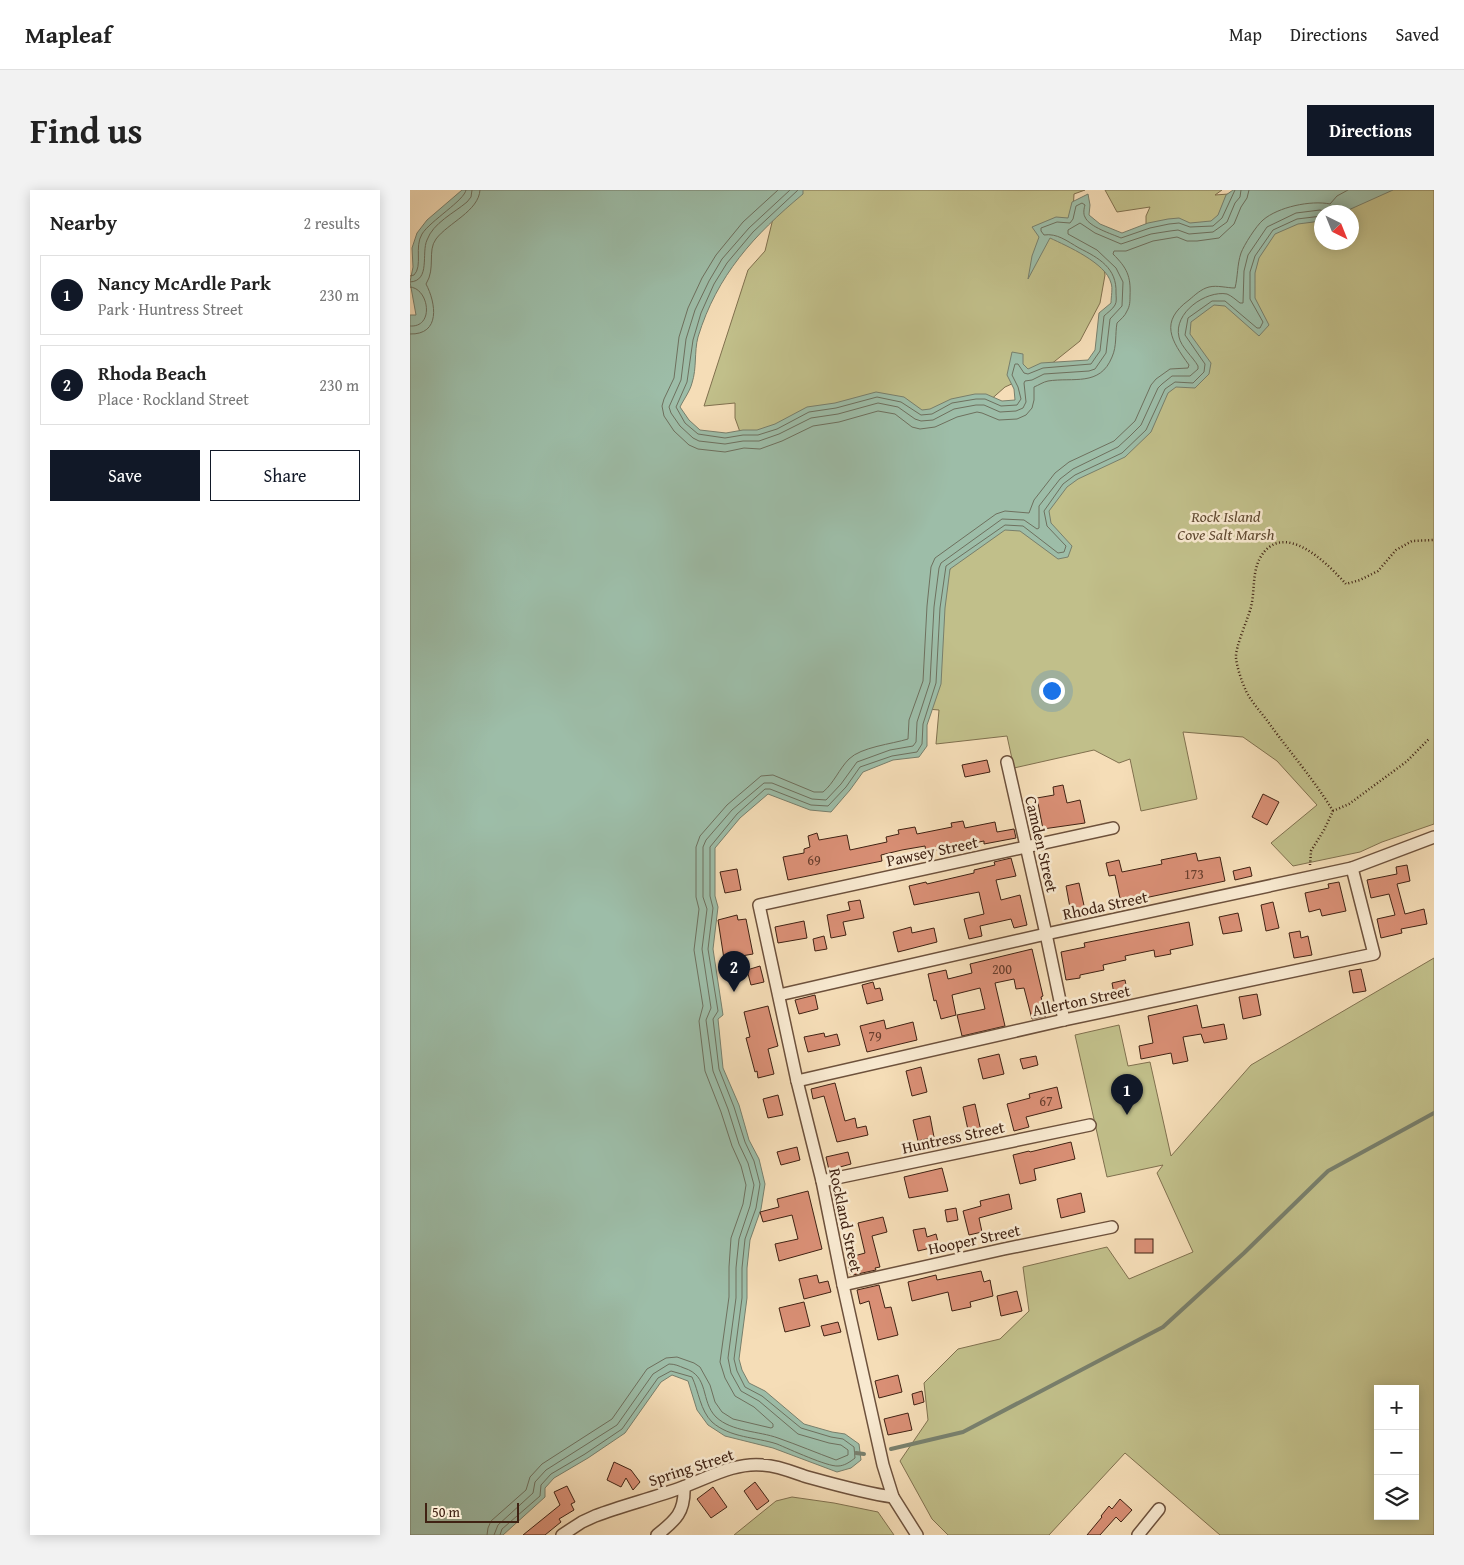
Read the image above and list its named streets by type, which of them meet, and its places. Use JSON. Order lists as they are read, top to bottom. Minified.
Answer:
{"streets":{"street":["Camden Street","Pawsey Street","Rhoda Street","Allerton Street","Huntress Street","Rockland Street","Hooper Street","Spring Street"]},"crossings":[["Camden Street","Pawsey Street"],["Camden Street","Rhoda Street"],["Camden Street","Allerton Street"],["Pawsey Street","Rockland Street"],["Rhoda Street","Allerton Street"],["Rhoda Street","Rockland Street"],["Allerton Street","Rockland Street"],["Huntress Street","Rockland Street"],["Rockland Street","Hooper Street"],["Rockland Street","Spring Street"]],"parks":["Rock Island Cove Salt Marsh"],"house_numbers":["69","173","200","79","67"],"scale_bar":"50 m","north":"bottom right","page":{"header":"Mapleaf","nav":["Map","Directions","Saved"],"title":"Find us","buttons":["Directions",["Save","Share"]],"heading":["Nearby","2 results"],"list":[{"mark":"1","name":"Nancy McArdle Park","note":"Park · Huntress Street","value":"230 m"},{"mark":"2","name":"Rhoda Beach","note":"Place · Rockland Street","value":"230 m"}],"pins":["2","1"],"map_buttons":["+","−"],"scale":"50 m"}}
